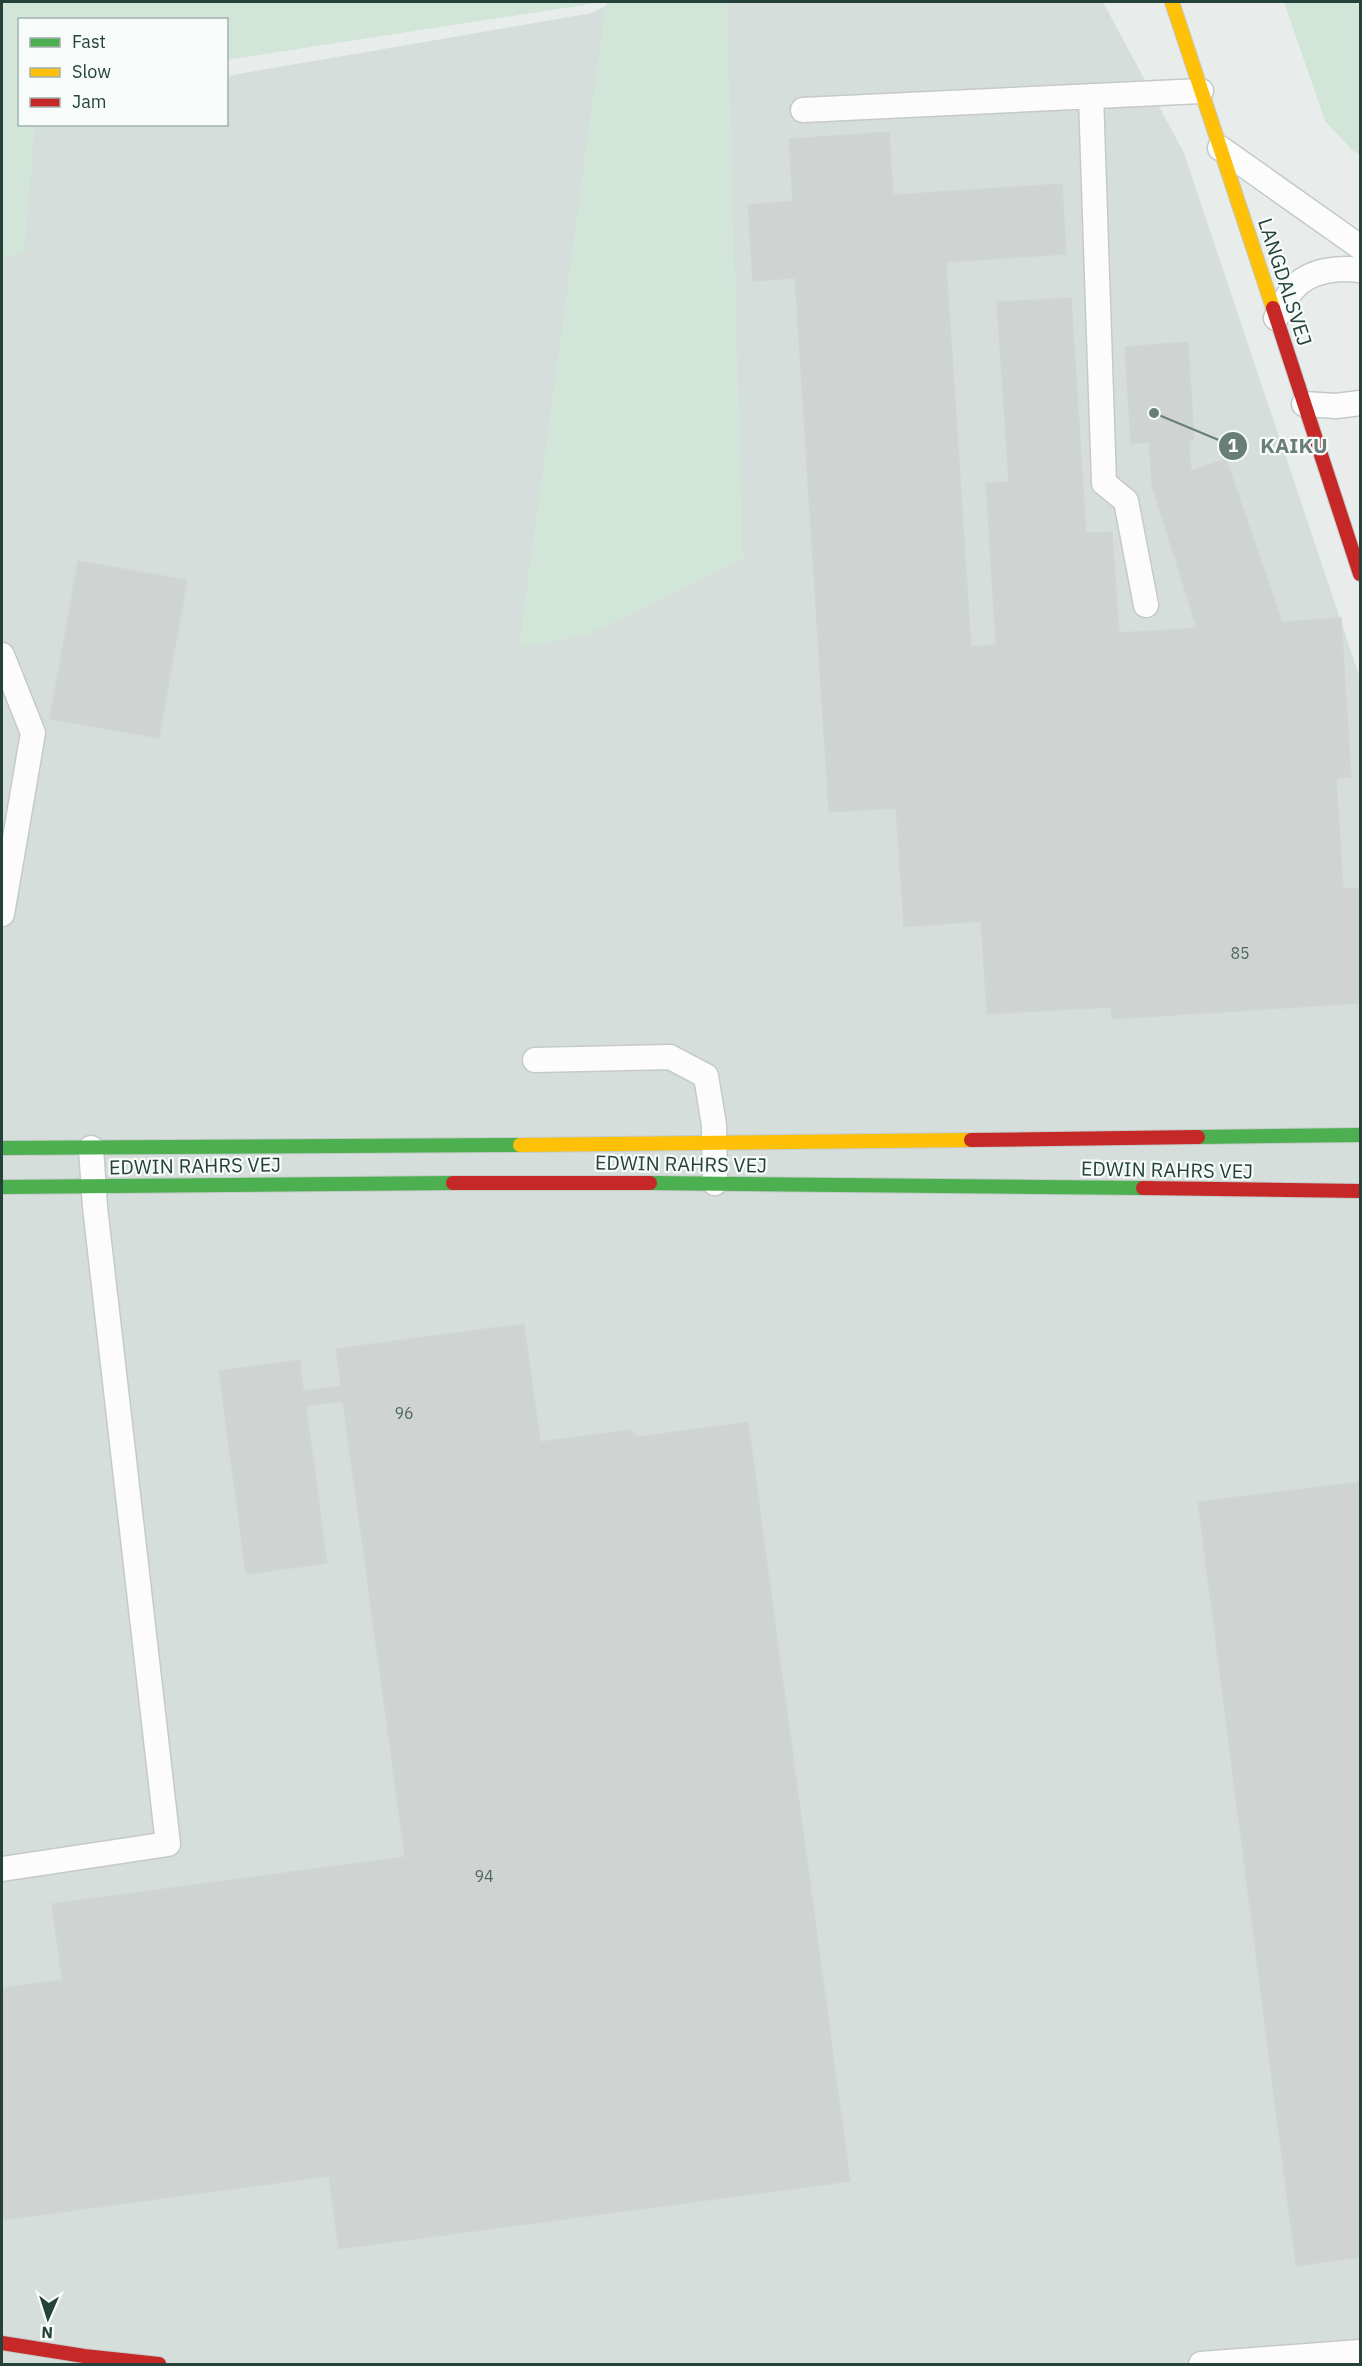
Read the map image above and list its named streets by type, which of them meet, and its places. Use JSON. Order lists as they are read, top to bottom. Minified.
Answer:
{"streets":{"street":["LANGDALSVEJ","EDWIN RAHRS VEJ"]},"places":["KAIKU"],"house_numbers":["85","96","94"],"legend":["Fast","Slow","Jam"],"north":"bottom"}
